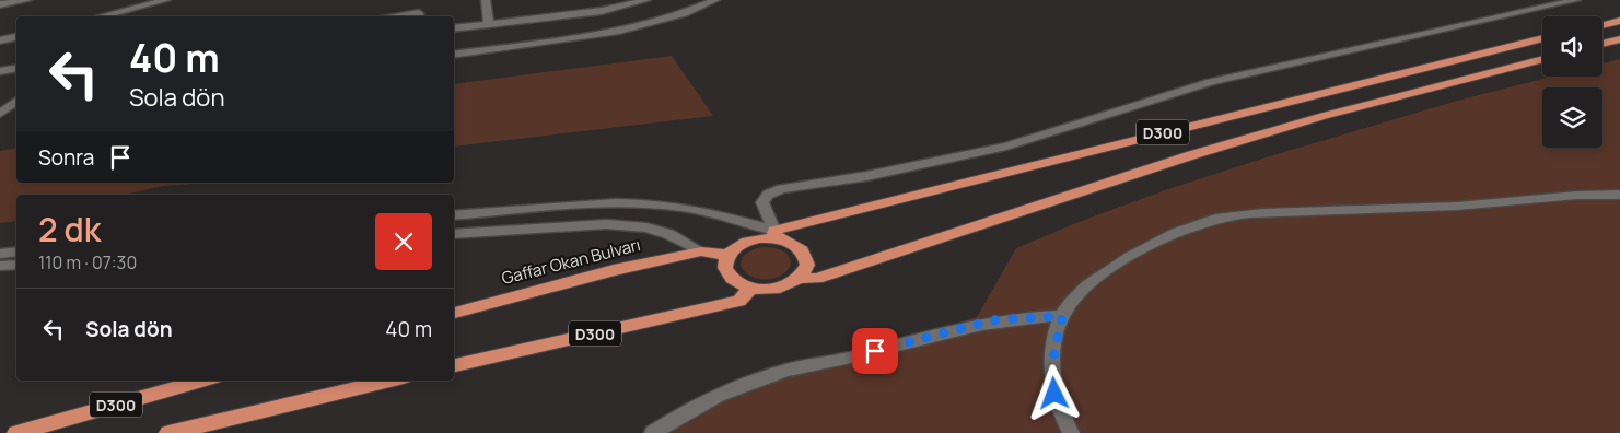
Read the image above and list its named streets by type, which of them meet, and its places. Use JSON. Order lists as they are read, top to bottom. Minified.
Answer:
{"streets":{"highway":["D300","Gaffar Okan Bulvarı"]},"crossings":[["D300","Gaffar Okan Bulvarı"]],"page":{"turn":["40 m","Sola dön"],"then":"Sonra","heading":["2 dk","110 m · 07:30"],"list":[{"name":"Sola dön","value":"40 m"}]}}
